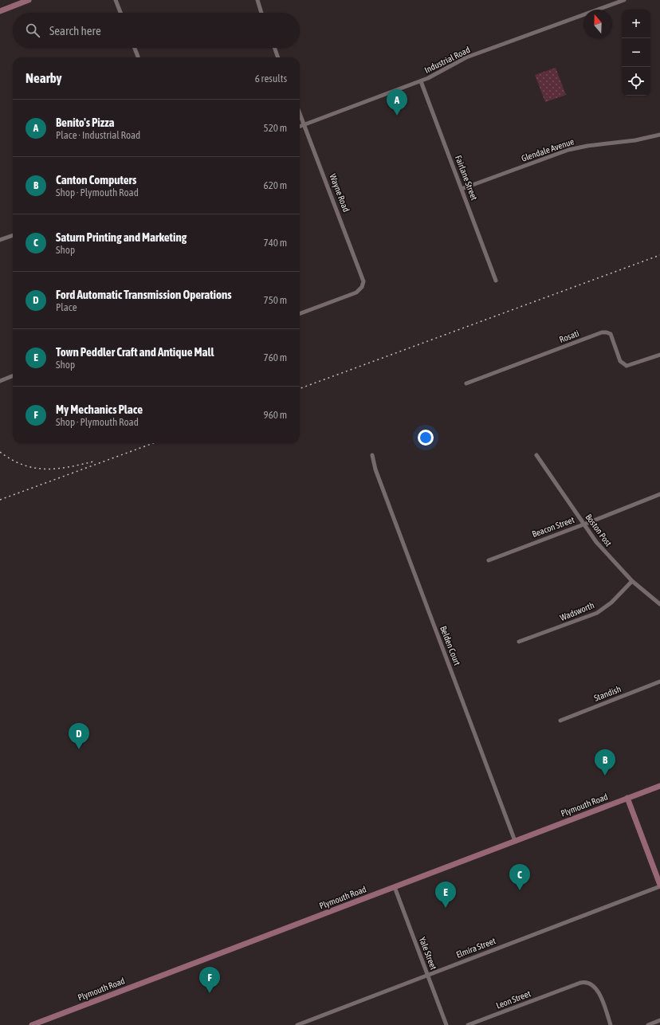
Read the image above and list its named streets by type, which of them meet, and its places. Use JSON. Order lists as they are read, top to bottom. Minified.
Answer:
{"streets":{"main road":["Plymouth Road"],"street":["Industrial Road","Glendale Avenue","Fairlane Street","Wayne Road","Rosati","Beacon Street","Boston Post","Wadsworth","Belden Court","Standish","Elmira Street","Yale Street","Leon Street"]},"crossings":[["Industrial Road","Fairlane Street"],["Industrial Road","Wayne Road"],["Glendale Avenue","Fairlane Street"],["Beacon Street","Boston Post"],["Boston Post","Wadsworth"],["Belden Court","Plymouth Road"],["Plymouth Road","Yale Street"],["Elmira Street","Yale Street"]],"north":"top","page":{"map_buttons":["+","−"],"search":"Search here","heading":["Nearby","6 results"],"pins":["A","D","B","C","E","F"],"list":[{"mark":"A","name":"Benito's Pizza","note":"Place · Industrial Road","value":"520 m"},{"mark":"B","name":"Canton Computers","note":"Shop · Plymouth Road","value":"620 m"},{"mark":"C","name":"Saturn Printing and Marketing","note":"Shop","value":"740 m"},{"mark":"D","name":"Ford Automatic Transmission Operations","note":"Place","value":"750 m"},{"mark":"E","name":"Town Peddler Craft and Antique Mall","note":"Shop","value":"760 m"},{"mark":"F","name":"My Mechanics Place","note":"Shop · Plymouth Road","value":"960 m"}]}}
